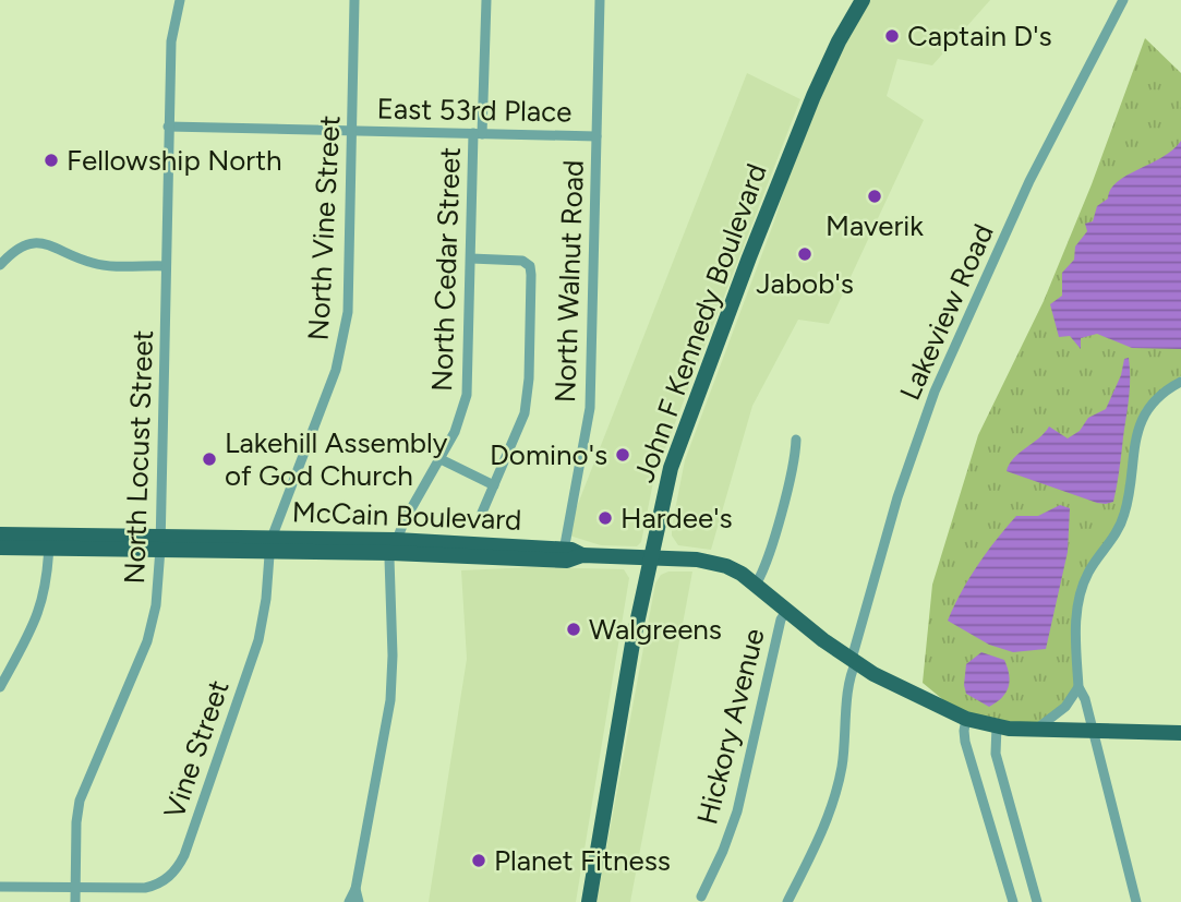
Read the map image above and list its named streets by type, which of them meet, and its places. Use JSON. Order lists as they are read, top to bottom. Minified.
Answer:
{"streets":{"main road":["John F Kennedy Boulevard","McCain Boulevard"],"street":["East 53rd Place","North Vine Street","North Cedar Street","North Walnut Road","Lakeview Road","North Locust Street","Hickory Avenue","Vine Street"]},"crossings":[["East 53rd Place","North Vine Street"],["East 53rd Place","North Cedar Street"],["East 53rd Place","North Walnut Road"],["East 53rd Place","North Locust Street"],["North Vine Street","McCain Boulevard"],["North Vine Street","Vine Street"],["North Cedar Street","McCain Boulevard"],["North Walnut Road","McCain Boulevard"],["Lakeview Road","McCain Boulevard"],["John F Kennedy Boulevard","McCain Boulevard"],["North Locust Street","McCain Boulevard"],["North Locust Street","Vine Street"],["McCain Boulevard","Hickory Avenue"],["McCain Boulevard","Vine Street"]],"places":["Captain D's","Fellowship North","Maverik","Jabob's","Domino's","Lakehill Assembly of God Church","Hardee's","Walgreens","Planet Fitness"]}
